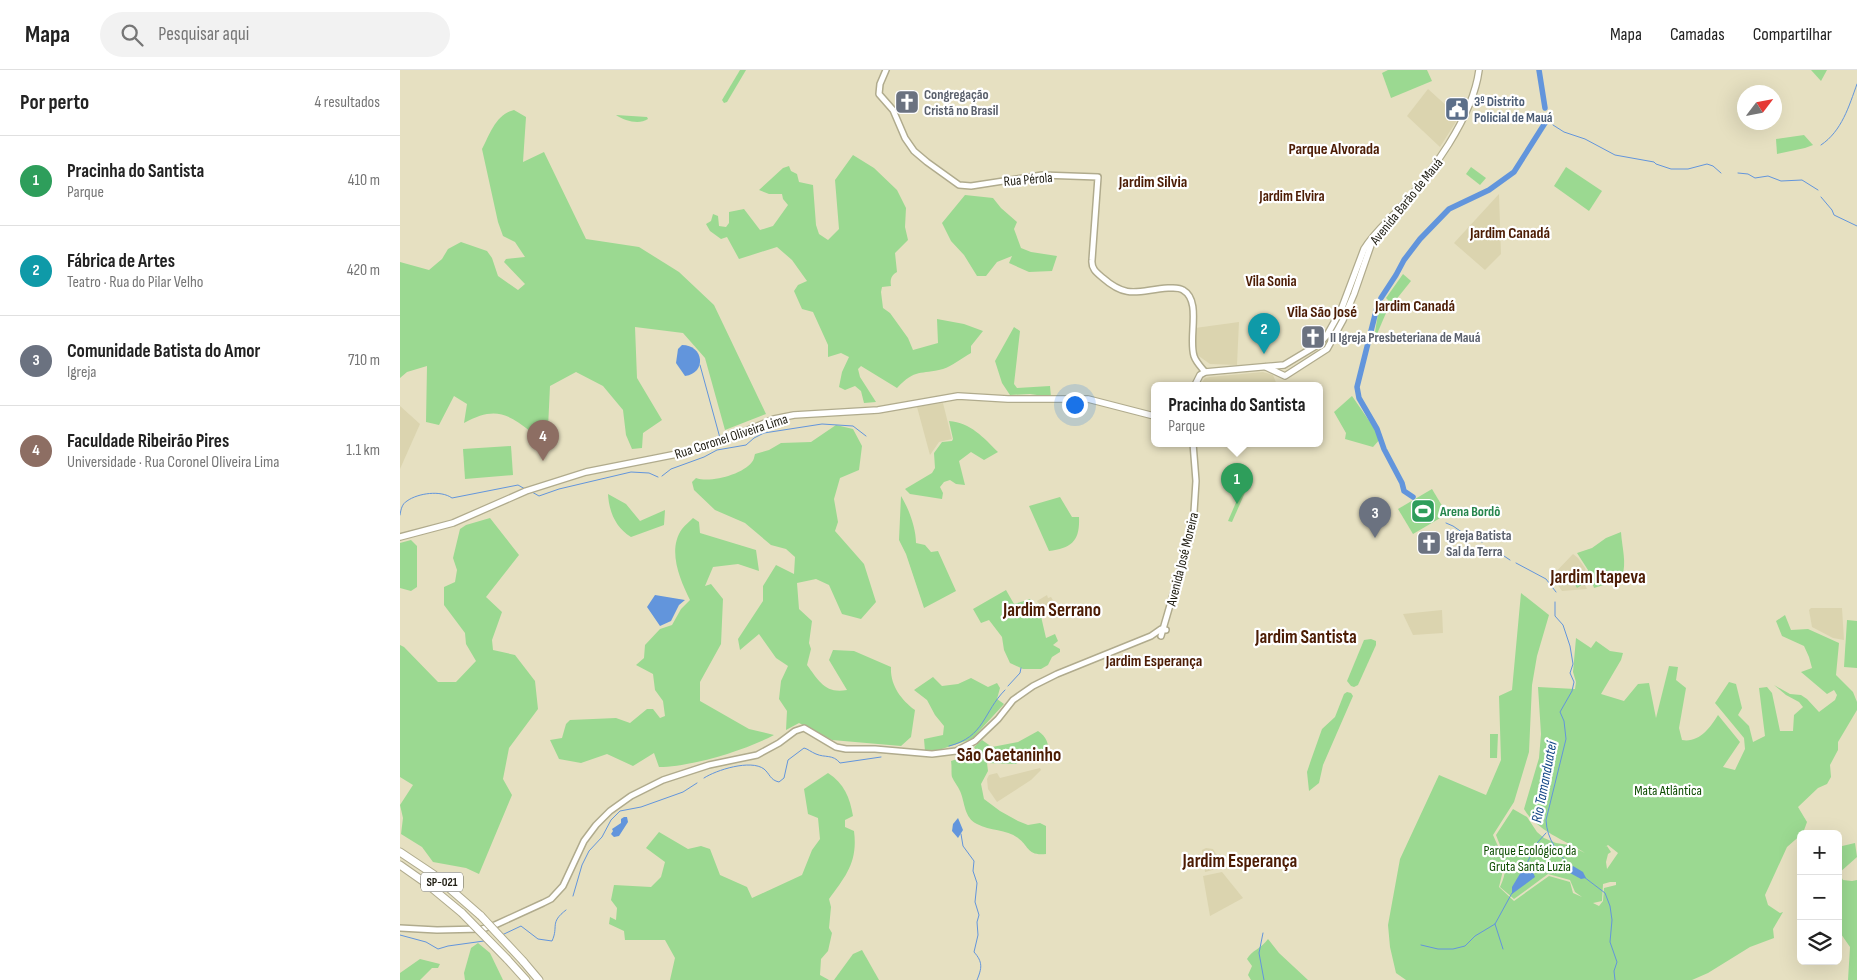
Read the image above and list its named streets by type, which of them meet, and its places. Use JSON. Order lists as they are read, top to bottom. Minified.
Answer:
{"streets":{"highway":["SP-021"],"main road":["Rua Pérola","Avenida Barão de Mauá","Rua Coronel Oliveira Lima","Avenida José Moreira"]},"districts":["Parque Alvorada","Jardim Silvia","Jardim Elvira","Jardim Canadá","Vila Sonia","Jardim Canadá","Vila São José","Jardim Itapeva","Jardim Serrano","Jardim Santista","Jardim Esperança","São Caetaninho","Jardim Esperança"],"water":["Rio Tamanduateí"],"parks":["Mata Atlântica","Parque Ecológico da Gruta Santa Luzia"],"places":{"church":["Congregação Cristã no Brasil","II Igreja Presbeteriana de Mauá","Igreja Batista Sal da Terra"],"public building":["3º Distrito Policial de Mauá"],"sports":["Arena Bordô"]},"north":"top right","page":{"header":"Mapa","search":"Pesquisar aqui","nav":["Mapa","Camadas","Compartilhar"],"heading":["Por perto","4 resultados"],"list":[{"mark":"1","name":"Pracinha do Santista","note":"Parque","value":"410 m"},{"mark":"2","name":"Fábrica de Artes","note":"Teatro · Rua do Pilar Velho","value":"420 m"},{"mark":"3","name":"Comunidade Batista do Amor","note":"Igreja","value":"710 m"},{"mark":"4","name":"Faculdade Ribeirão Pires","note":"Universidade · Rua Coronel Oliveira Lima","value":"1.1 km"}],"pins":["2","4","1","3"],"popup":["Pracinha do Santista","Parque"],"map_buttons":["+","−"]}}
